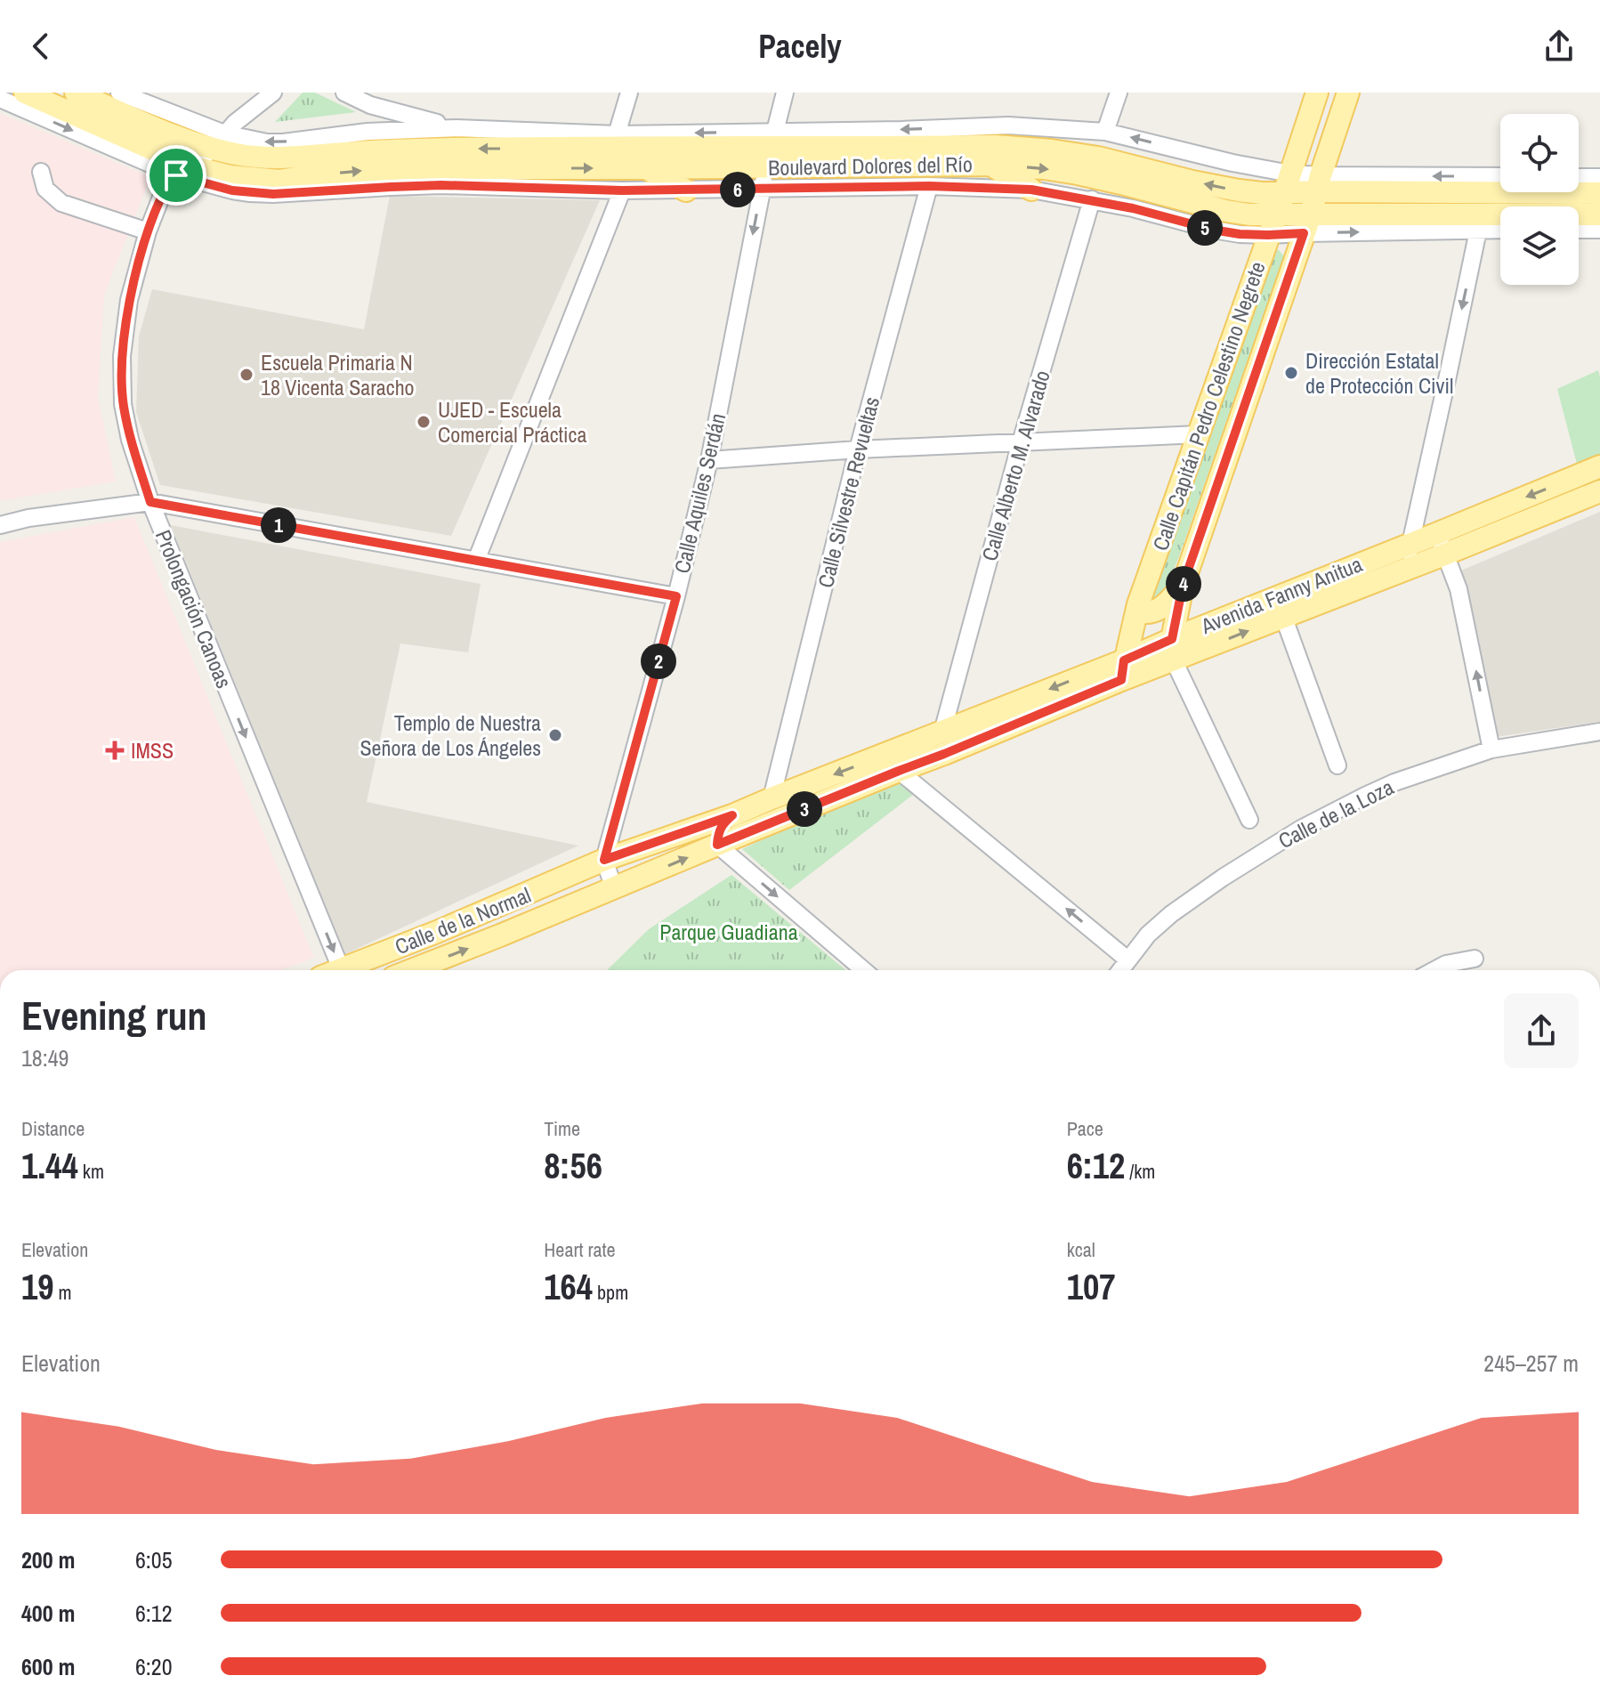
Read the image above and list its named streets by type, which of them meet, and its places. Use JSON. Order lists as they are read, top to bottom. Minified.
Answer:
{"streets":{"main road":["Boulevard Dolores del Río","Calle Capitán Pedro Celestino Negrete","Avenida Fanny Anitua","Calle de la Normal"],"street":["Calle Alberto M. Alvarado","Calle Silvestre Revueltas","Calle Aquiles Serdán","Prolongación Canoas","Calle de la Loza"]},"crossings":[["Boulevard Dolores del Río","Calle Capitán Pedro Celestino Negrete"],["Boulevard Dolores del Río","Calle Aquiles Serdán"],["Boulevard Dolores del Río","Prolongación Canoas"],["Calle Capitán Pedro Celestino Negrete","Avenida Fanny Anitua"],["Calle Alberto M. Alvarado","Avenida Fanny Anitua"],["Calle Silvestre Revueltas","Avenida Fanny Anitua"],["Calle Aquiles Serdán","Avenida Fanny Anitua"],["Calle Aquiles Serdán","Calle de la Normal"],["Avenida Fanny Anitua","Calle de la Normal"]],"one_way":["Calle Aquiles Serdán","Prolongación Canoas"],"parks":["Parque Guadiana"],"places":{"other":["Dirección Estatal de Protección Civil","Escuela Primaria N 18 Vicenta Saracho","UJED - Escuela Comercial Práctica","Templo de Nuestra Señora de Los Ángeles"],"health":["IMSS"]},"page":{"header":"Pacely","pins":["6","5","1","4","2","3"],"heading":["Evening run","18:49"],"stats":[["Distance","1.44 km"],["Time","8:56"],["Pace","6:12 /km"],["Elevation","19 m"],["Heart rate","164 bpm"],["kcal","107"]],"chart":["Elevation","245–257 m"],"list":[{"name":"200 m","note":"6:05"},{"name":"400 m","note":"6:12"},{"name":"600 m","note":"6:20"}]}}
